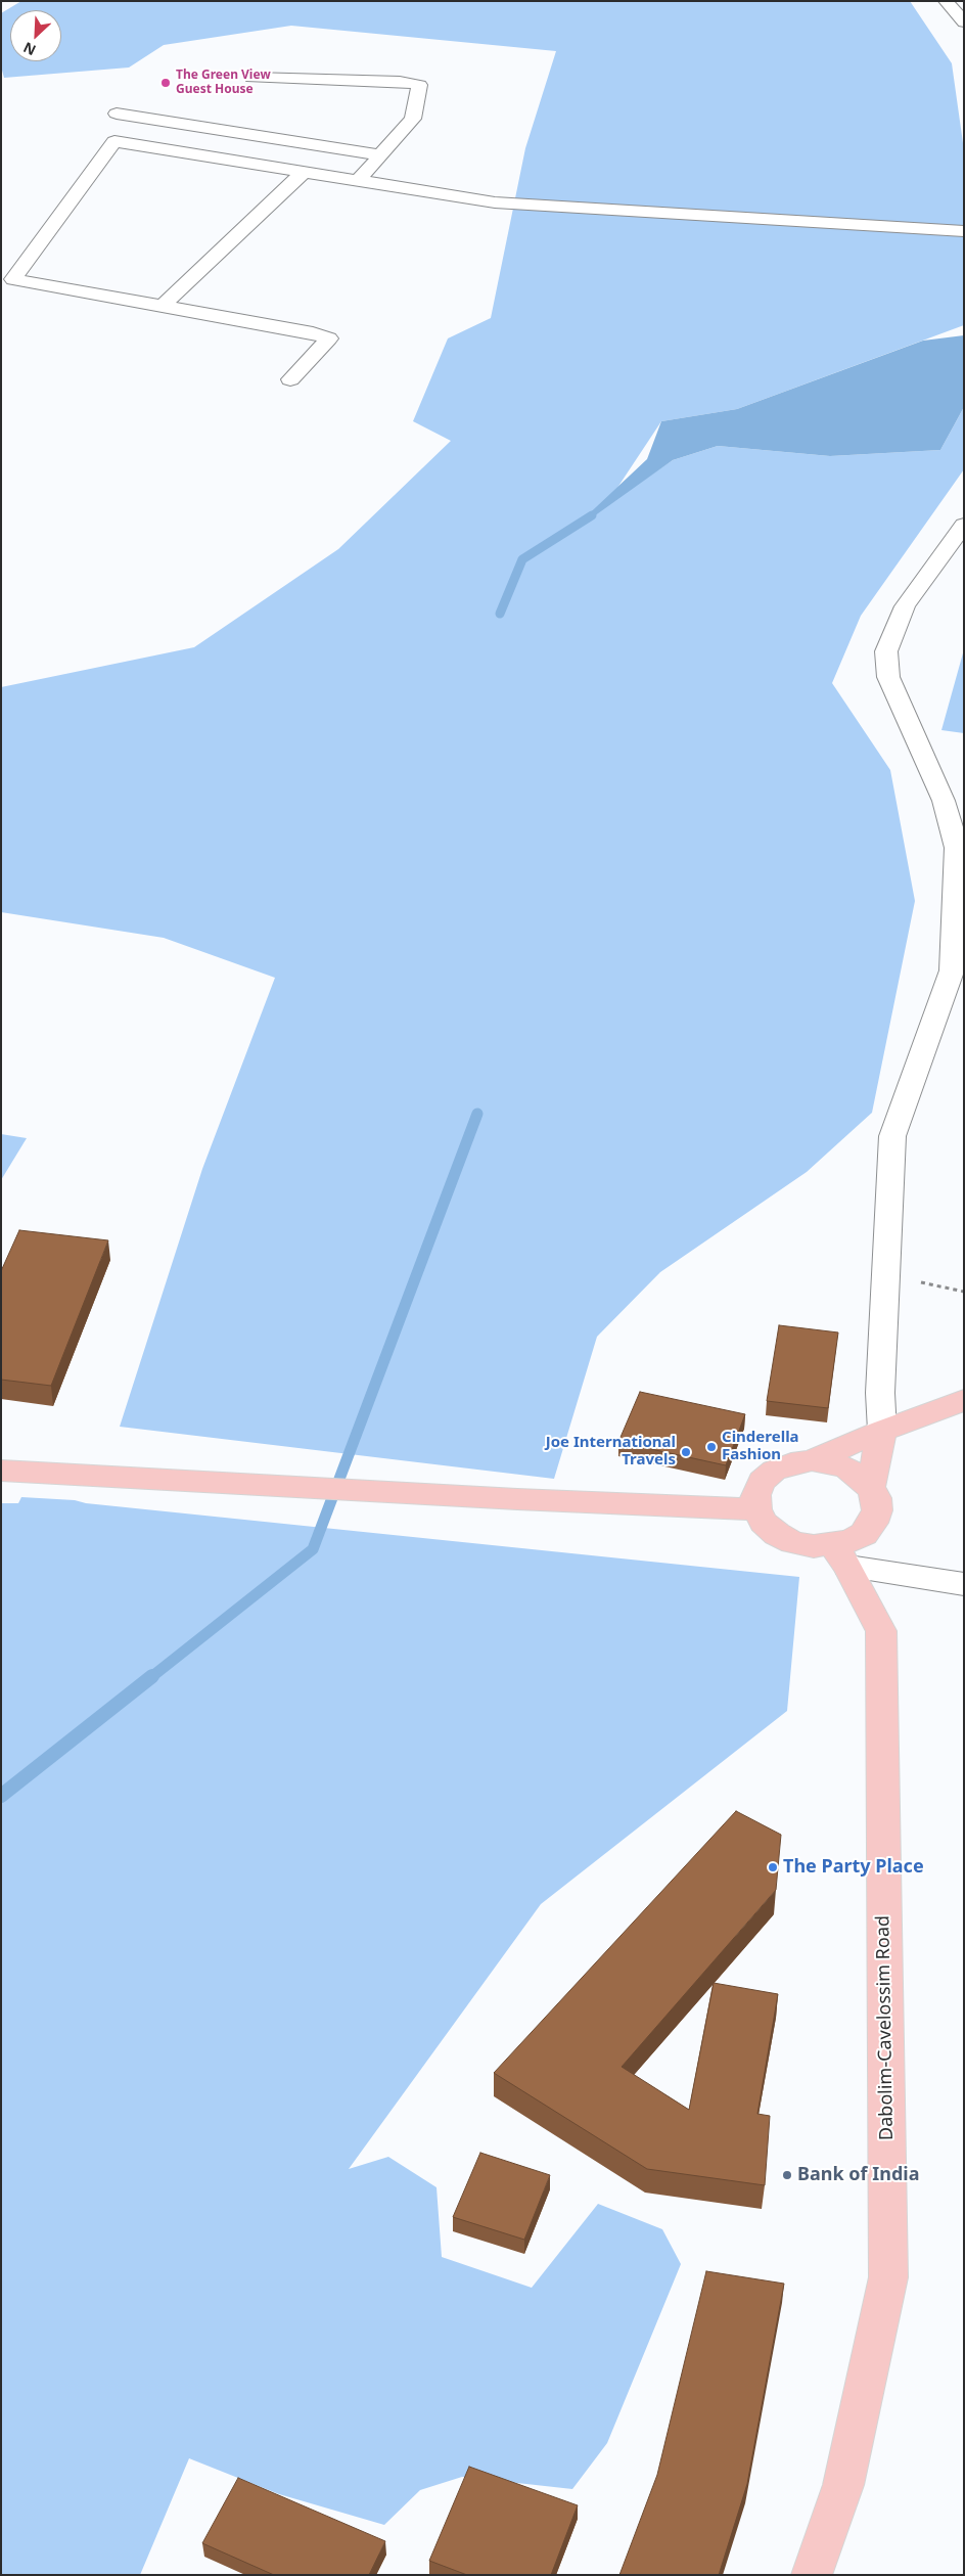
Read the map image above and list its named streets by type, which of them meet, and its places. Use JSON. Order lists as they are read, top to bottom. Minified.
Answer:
{"streets":{"main road":["Dabolim-Cavelossim Road"]},"places":["The Green View Guest House","Cinderella Fashion","Joe International Travels","The Party Place","Bank of India"],"north":"bottom left"}
